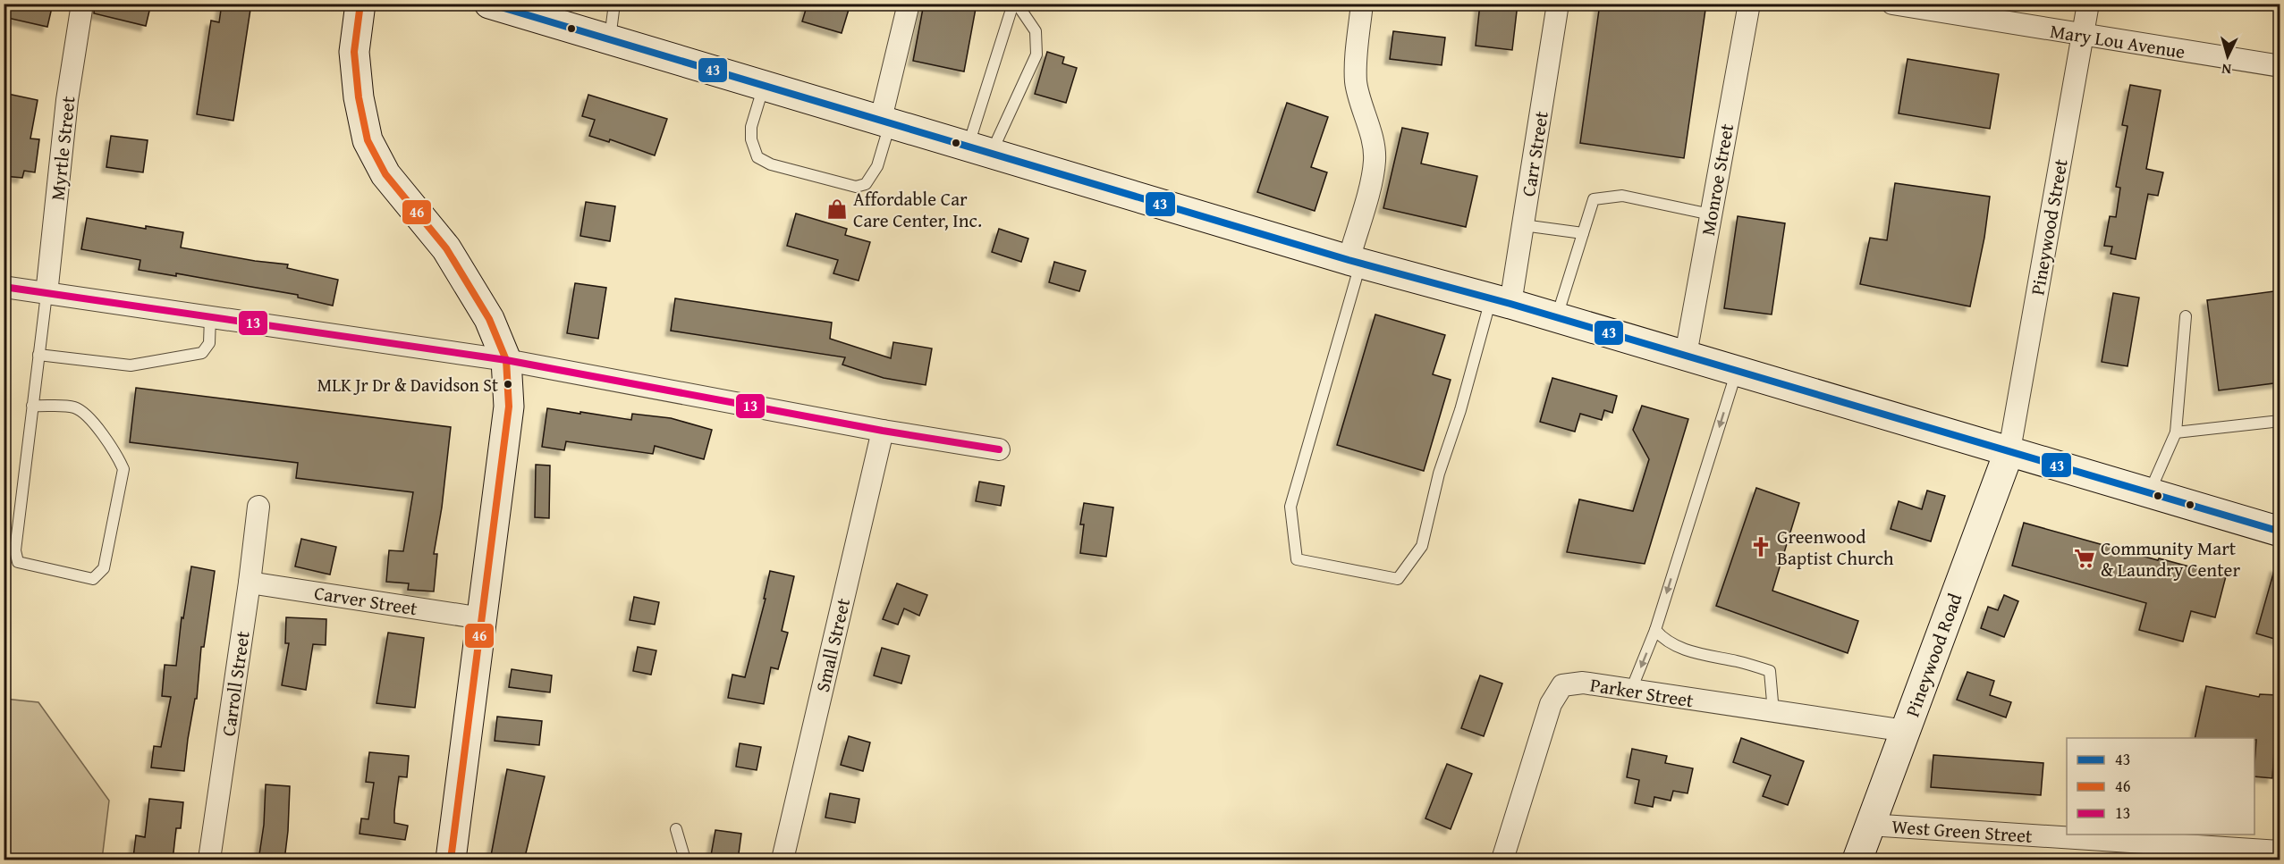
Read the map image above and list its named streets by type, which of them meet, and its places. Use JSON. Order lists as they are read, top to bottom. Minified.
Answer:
{"streets":{"main road":["Pineywood Road"],"street":["Mary Lou Avenue","Myrtle Street","Carr Street","Monroe Street","Pineywood Street","Carver Street","Small Street","Carroll Street","Parker Street","West Green Street"]},"crossings":[["Mary Lou Avenue","Pineywood Street"],["Pineywood Street","Pineywood Road"],["Carver Street","Carroll Street"],["Pineywood Road","Parker Street"],["Pineywood Road","West Green Street"]],"places":{"shop":["Affordable Car Care Center, Inc."],"other":["MLK Jr Dr & Davidson St"],"church":["Greenwood Baptist Church"],"supermarket":["Community Mart & Laundry Center"]},"lines":["transit line 43","transit line 46","transit line 13"],"legend":["43","46","13"],"north":"bottom"}
